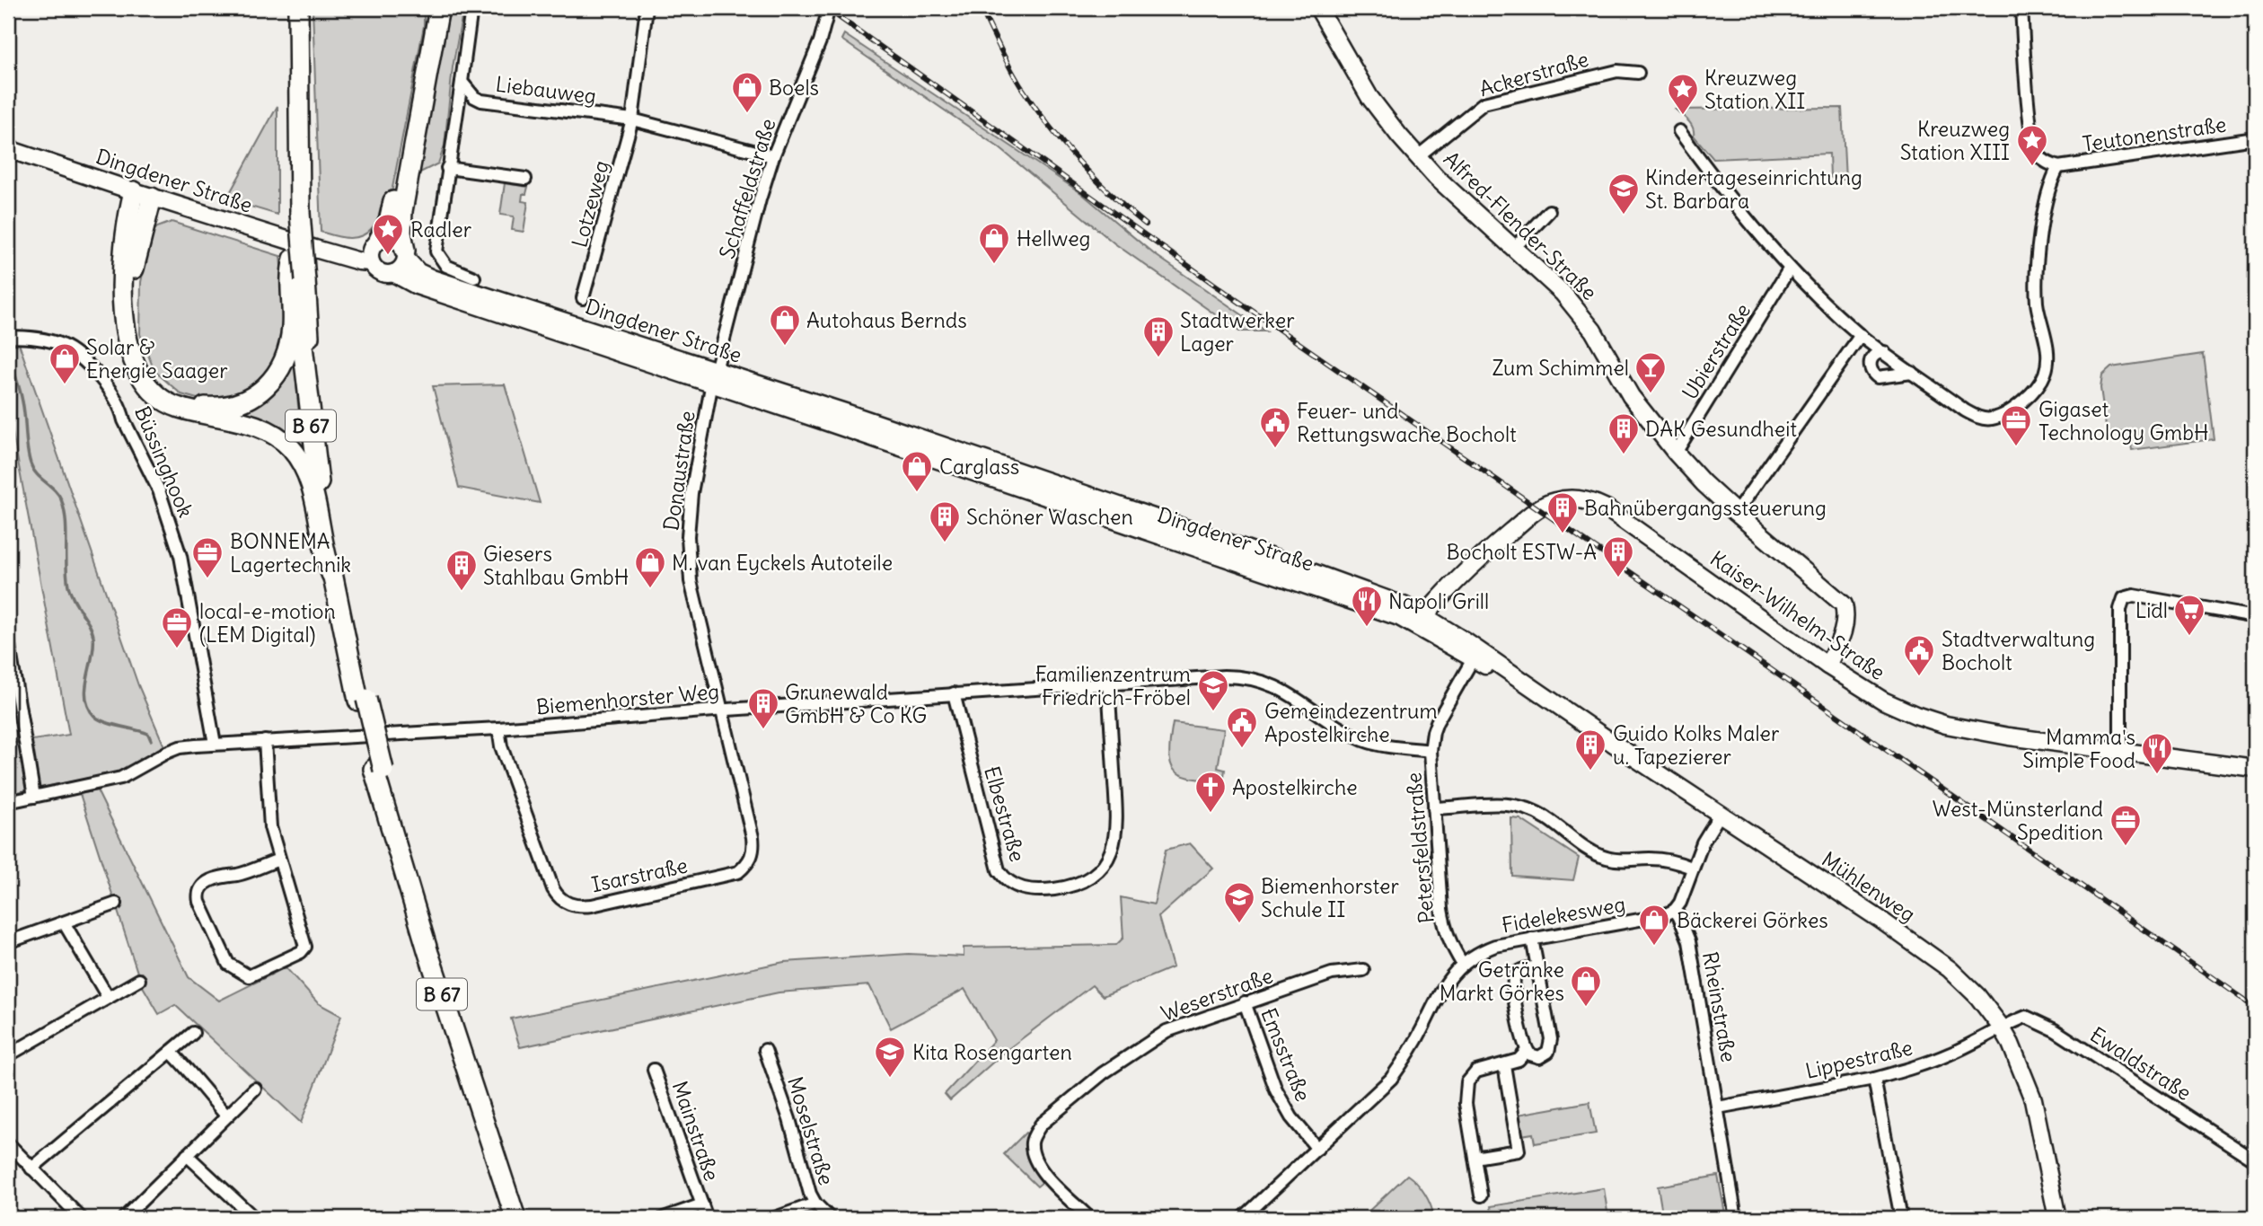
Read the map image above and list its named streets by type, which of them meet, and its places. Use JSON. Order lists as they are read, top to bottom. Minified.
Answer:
{"streets":{"highway":["B 67"],"main road":["Dingdener Straße","Alfred-Flender-Straße","Kaiser-Wilhelm-Straße","Mühlenweg"],"street":["Ackerstraße","Liebauweg","Teutonenstraße","Schaffeldstraße","Lotzeweg","Ubierstraße","Büssinghook","Donaustraße","Biemenhorster Weg","Elbestraße","Petersfeldstraße","Isarstraße","Fidelekesweg","Weserstraße","Rheinstraße","Emsstraße","Lippestraße","Ewaldstraße","Mainstraße","Moselstraße"]},"crossings":[["Ackerstraße","Alfred-Flender-Straße"],["Liebauweg","Schaffeldstraße"],["Liebauweg","Lotzeweg"],["Dingdener Straße","Schaffeldstraße"],["Dingdener Straße","Donaustraße"],["Dingdener Straße","Kaiser-Wilhelm-Straße"],["Dingdener Straße","Mühlenweg"],["Schaffeldstraße","Donaustraße"],["Alfred-Flender-Straße","Ubierstraße"],["Alfred-Flender-Straße","Kaiser-Wilhelm-Straße"],["Büssinghook","Biemenhorster Weg"],["Donaustraße","Biemenhorster Weg"],["Donaustraße","Isarstraße"],["Kaiser-Wilhelm-Straße","Mühlenweg"],["Biemenhorster Weg","Elbestraße"],["Biemenhorster Weg","Petersfeldstraße"],["Biemenhorster Weg","Isarstraße"],["Petersfeldstraße","Mühlenweg"],["Petersfeldstraße","Fidelekesweg"],["Mühlenweg","Lippestraße"],["Mühlenweg","Ewaldstraße"],["Fidelekesweg","Rheinstraße"],["Weserstraße","Emsstraße"],["Rheinstraße","Lippestraße"],["Lippestraße","Ewaldstraße"]],"places":{"shop":["Boels","Hellweg","Autohaus Bernds","Solar & Energie Saager","Carglass","M. van Eyckels Autoteile","Bäckerei Görkes","Getränke Markt Görkes"],"place":["Kreuzweg Station XII","Kreuzweg Station XIII","Radler"],"school or university":["Kindertageseinrichtung St. Barbara","Familienzentrum Friedrich-Fröbel","Biemenhorster Schule II","Kita Rosengarten"],"building":["Stadtwerker Lager","DAK Gesundheit","Bahnübergangssteuerung","Schöner Waschen","Bocholt ESTW-A","Giesers Stahlbau GmbH","Grunewald GmbH & Co KG","Guido Kolks Maler u. Tapezierer"],"bar":["Zum Schimmel"],"office":["Gigaset Technology GmbH","BONNEMA Lagertechnik","local-e-motion (LEM Digital)","West-Münsterland Spedition"],"public building":["Feuer- und Rettungswache Bocholt","Stadtverwaltung Bocholt","Gemeindezentrum Apostelkirche"],"restaurant":["Napoli Grill","Mamma's Simple Food"],"supermarket":["Lidl"],"church":["Apostelkirche"]}}
